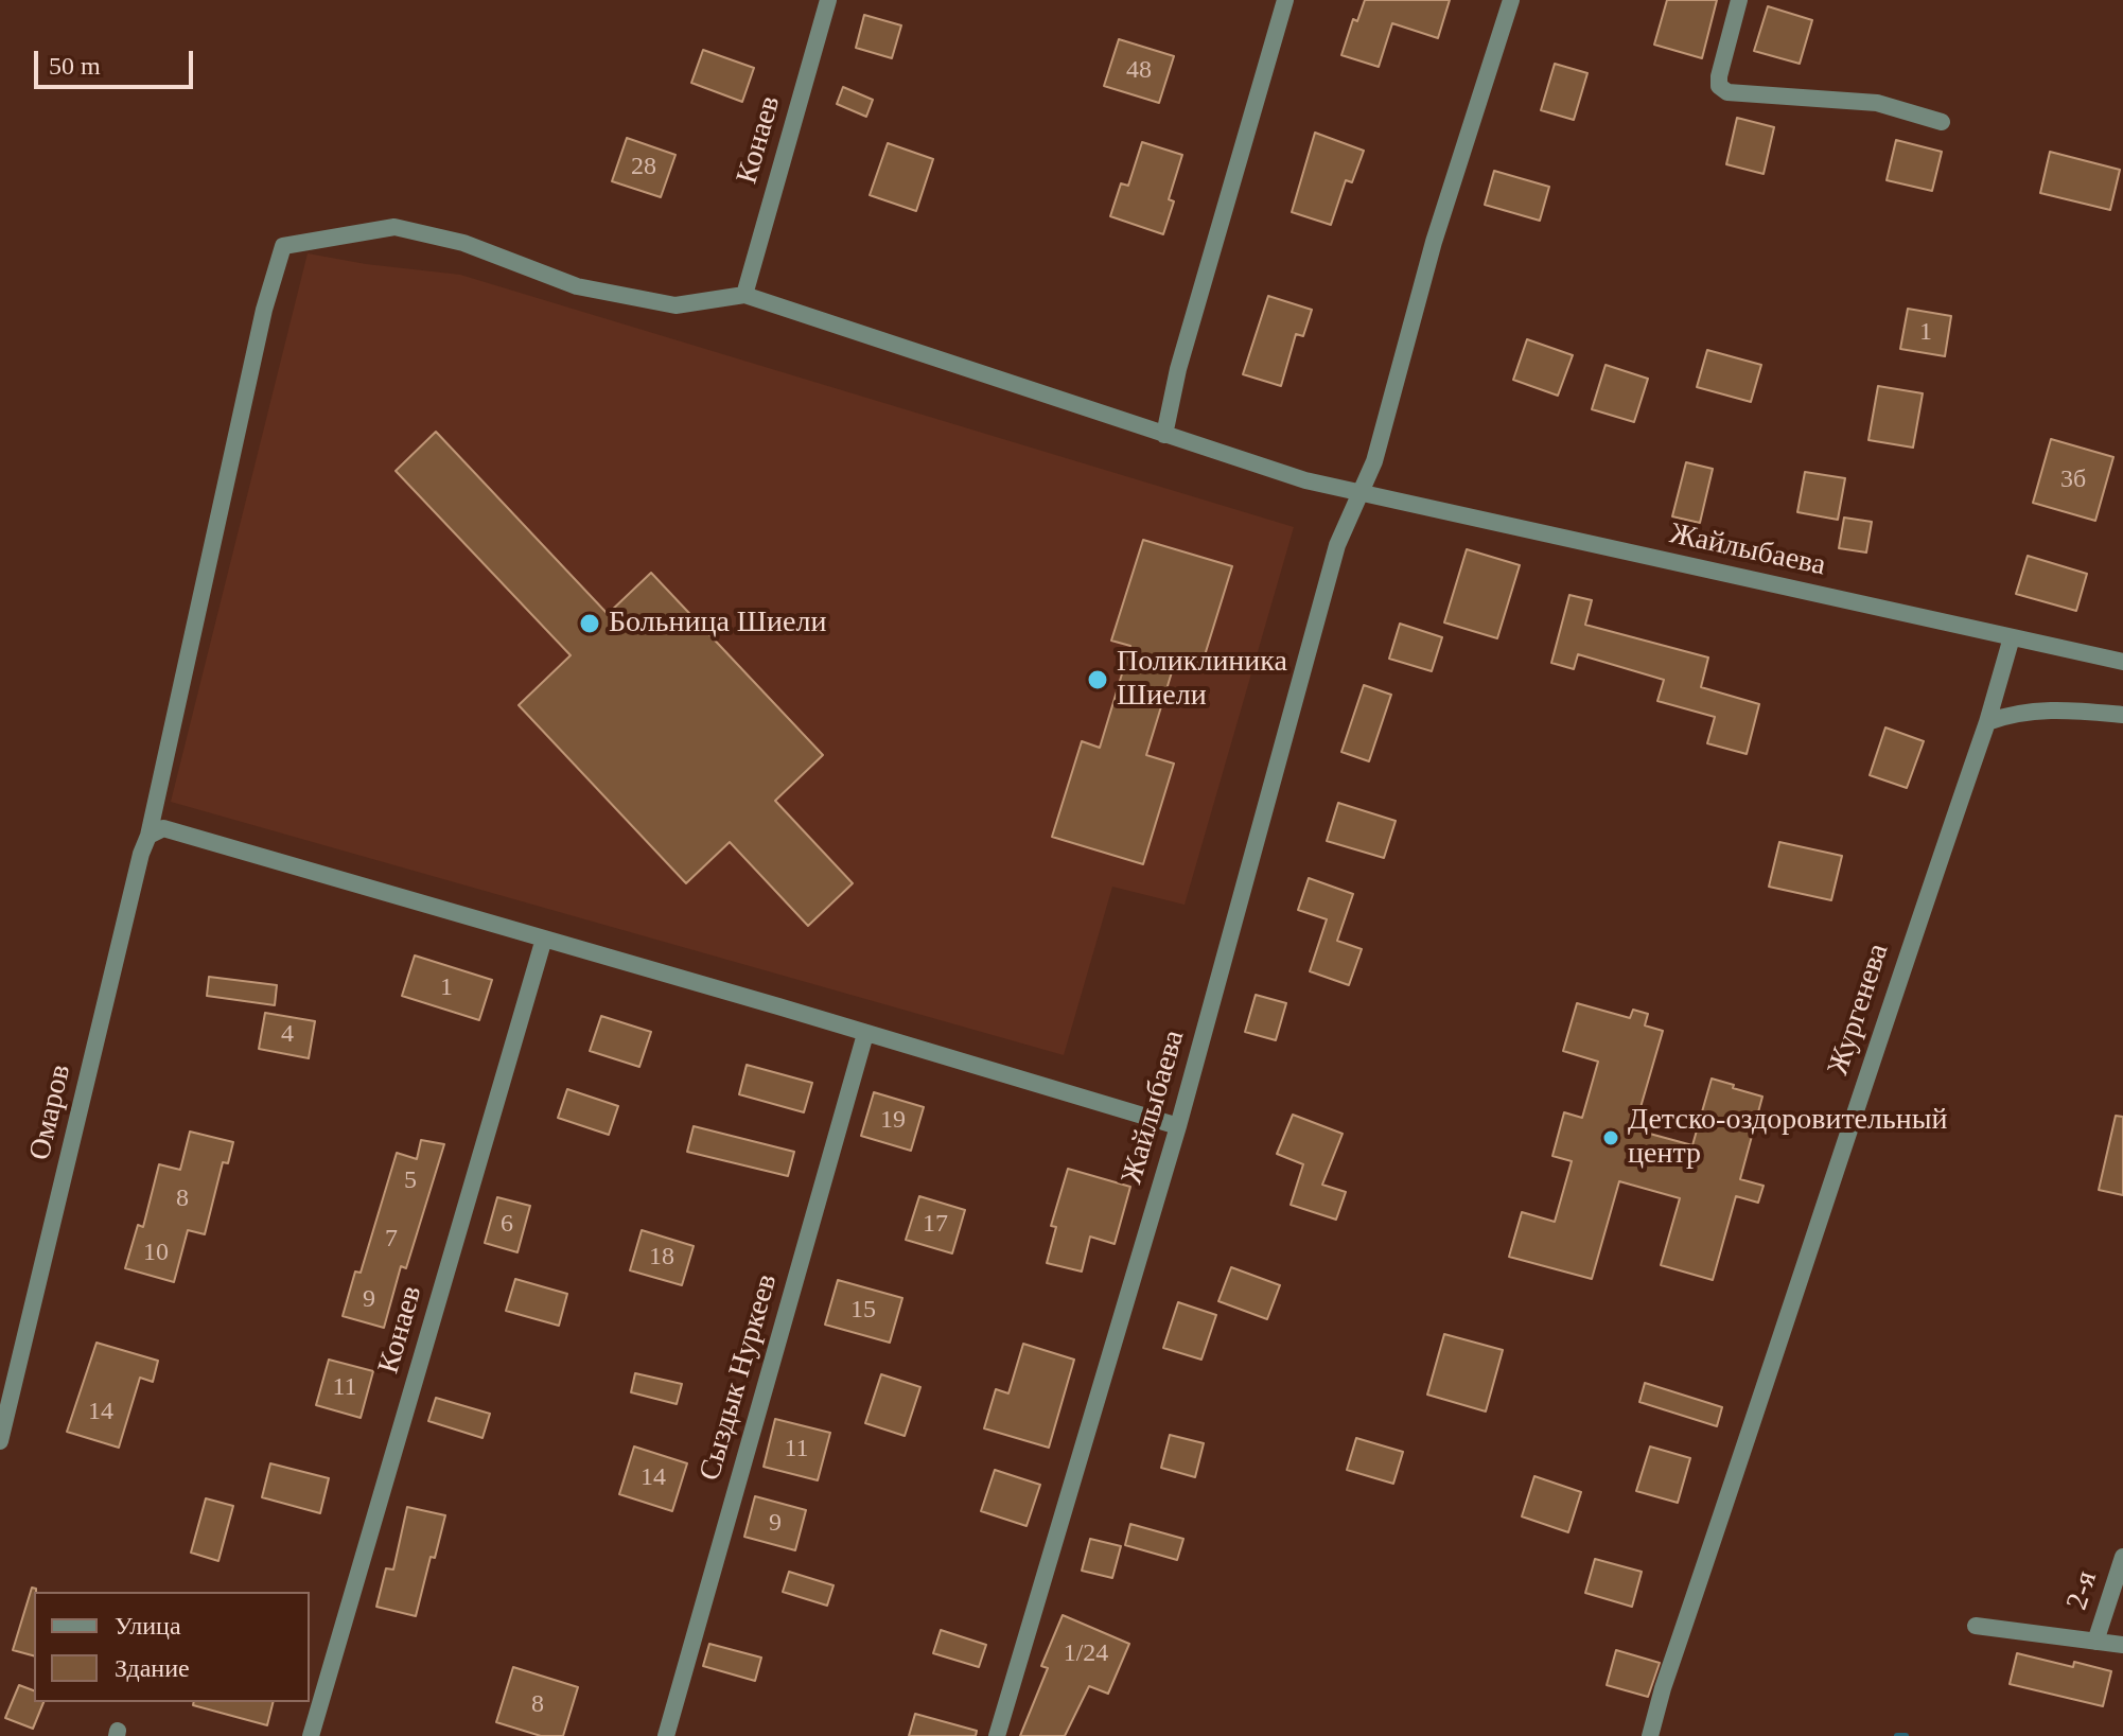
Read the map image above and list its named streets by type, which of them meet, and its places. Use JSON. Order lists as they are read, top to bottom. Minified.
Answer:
{"streets":{"street":["Конаев","Жайлыбаева","Жургенева","Омаров","Сыздык Нуркеев","2-я"]},"crossings":[["Конаев","Жайлыбаева"],["Конаев","Омаров"],["Жайлыбаева","Жургенева"],["Жайлыбаева","Омаров"]],"places":["Больница Шиели","Поликлиника Шиели","Детско-оздоровительный центр"],"house_numbers":["48","28","1","3б","1","4","19","5","8","6","17","7","10","18","9","15","11","14","11","14","9","1/24","8"],"legend":["Улица","Здание"],"scale_bar":"50 m"}
